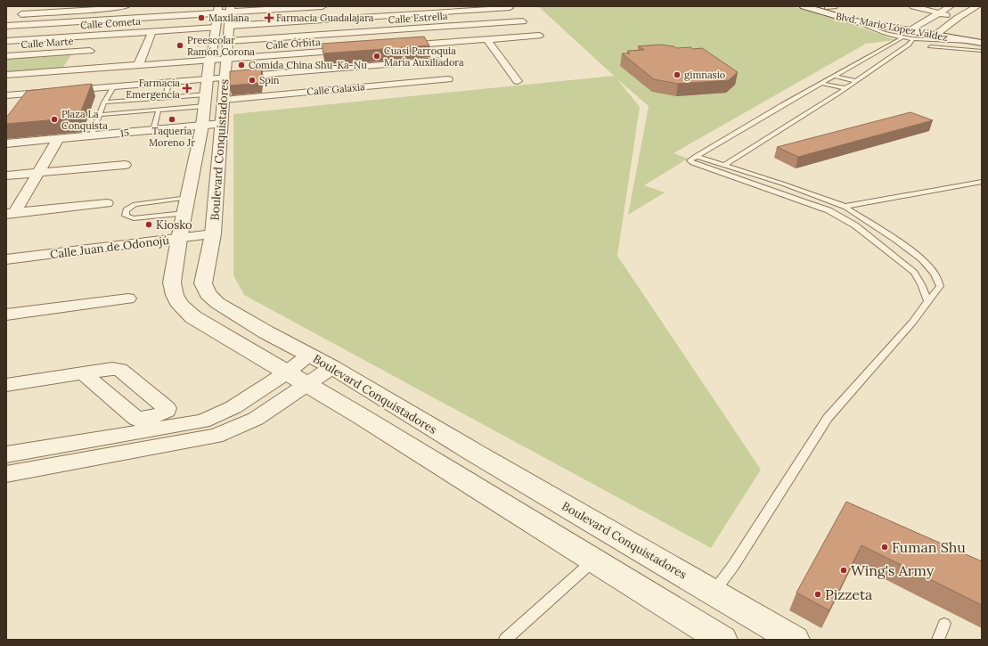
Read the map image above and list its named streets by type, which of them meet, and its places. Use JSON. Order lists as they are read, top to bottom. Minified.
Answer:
{"streets":{"street":["Calle Estrella","Calle Cometa","Blvd. Mario López Valdez","Calle Marte","Calle Órbita","Calle Galaxia","15","Boulevard Conquistadores","Calle Juan de Odonojú"]},"crossings":[["Calle Estrella","Calle Cometa"],["Calle Estrella","Calle Órbita"],["Calle Estrella","Calle Galaxia"],["Calle Estrella","15"],["Calle Estrella","Boulevard Conquistadores"],["Calle Cometa","Calle Órbita"],["Calle Cometa","Calle Galaxia"],["Calle Cometa","15"],["Calle Cometa","Boulevard Conquistadores"],["Calle Órbita","Calle Galaxia"],["Calle Órbita","15"],["Calle Órbita","Boulevard Conquistadores"],["Calle Galaxia","15"],["Calle Galaxia","Boulevard Conquistadores"],["15","Boulevard Conquistadores"],["Boulevard Conquistadores","Calle Juan de Odonojú"]],"places":{"other":["Maxilana","Preescolar Ramón Corona","Cuasi Parroquia María Auxiliadora","Comida China Shu-Ka-Nu","gimnasio","Spin","Plaza La Conquista","Taquería Moreno Jr","Kiosko","Fuman Shu","Wing's Army","Pizzeta"],"health":["Farmacia Guadalajara","Farmacía Emergencia"]}}
